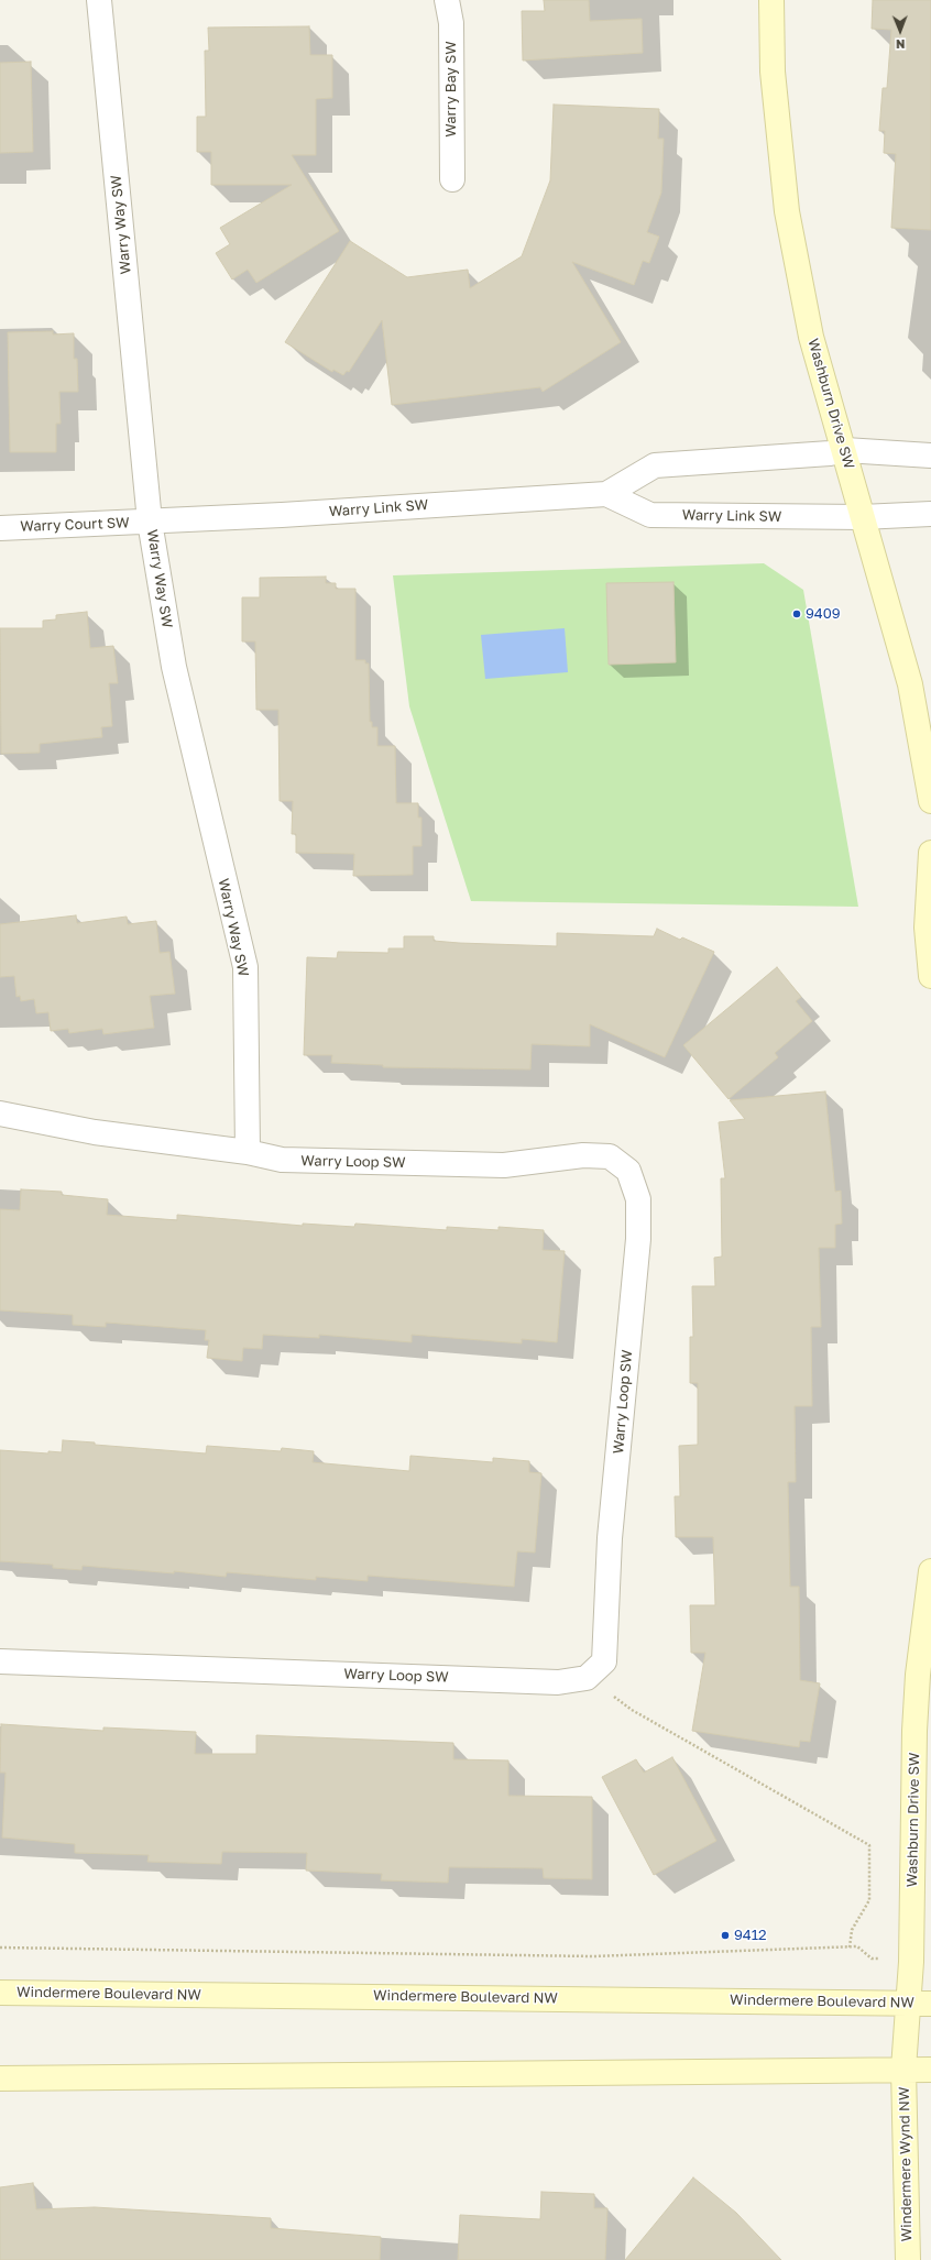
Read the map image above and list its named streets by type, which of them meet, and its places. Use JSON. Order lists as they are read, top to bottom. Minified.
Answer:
{"streets":{"street":["Warry Bay SW","Warry Way SW","Washburn Drive SW","Warry Link SW","Warry Court SW","Warry Loop SW","Windermere Boulevard NW","Windermere Wynd NW"]},"crossings":[["Warry Way SW","Warry Link SW"],["Warry Way SW","Warry Court SW"],["Warry Way SW","Warry Loop SW"],["Washburn Drive SW","Warry Link SW"],["Washburn Drive SW","Windermere Boulevard NW"],["Washburn Drive SW","Windermere Wynd NW"],["Warry Link SW","Warry Court SW"]],"places":["9409","9412"],"north":"bottom"}
